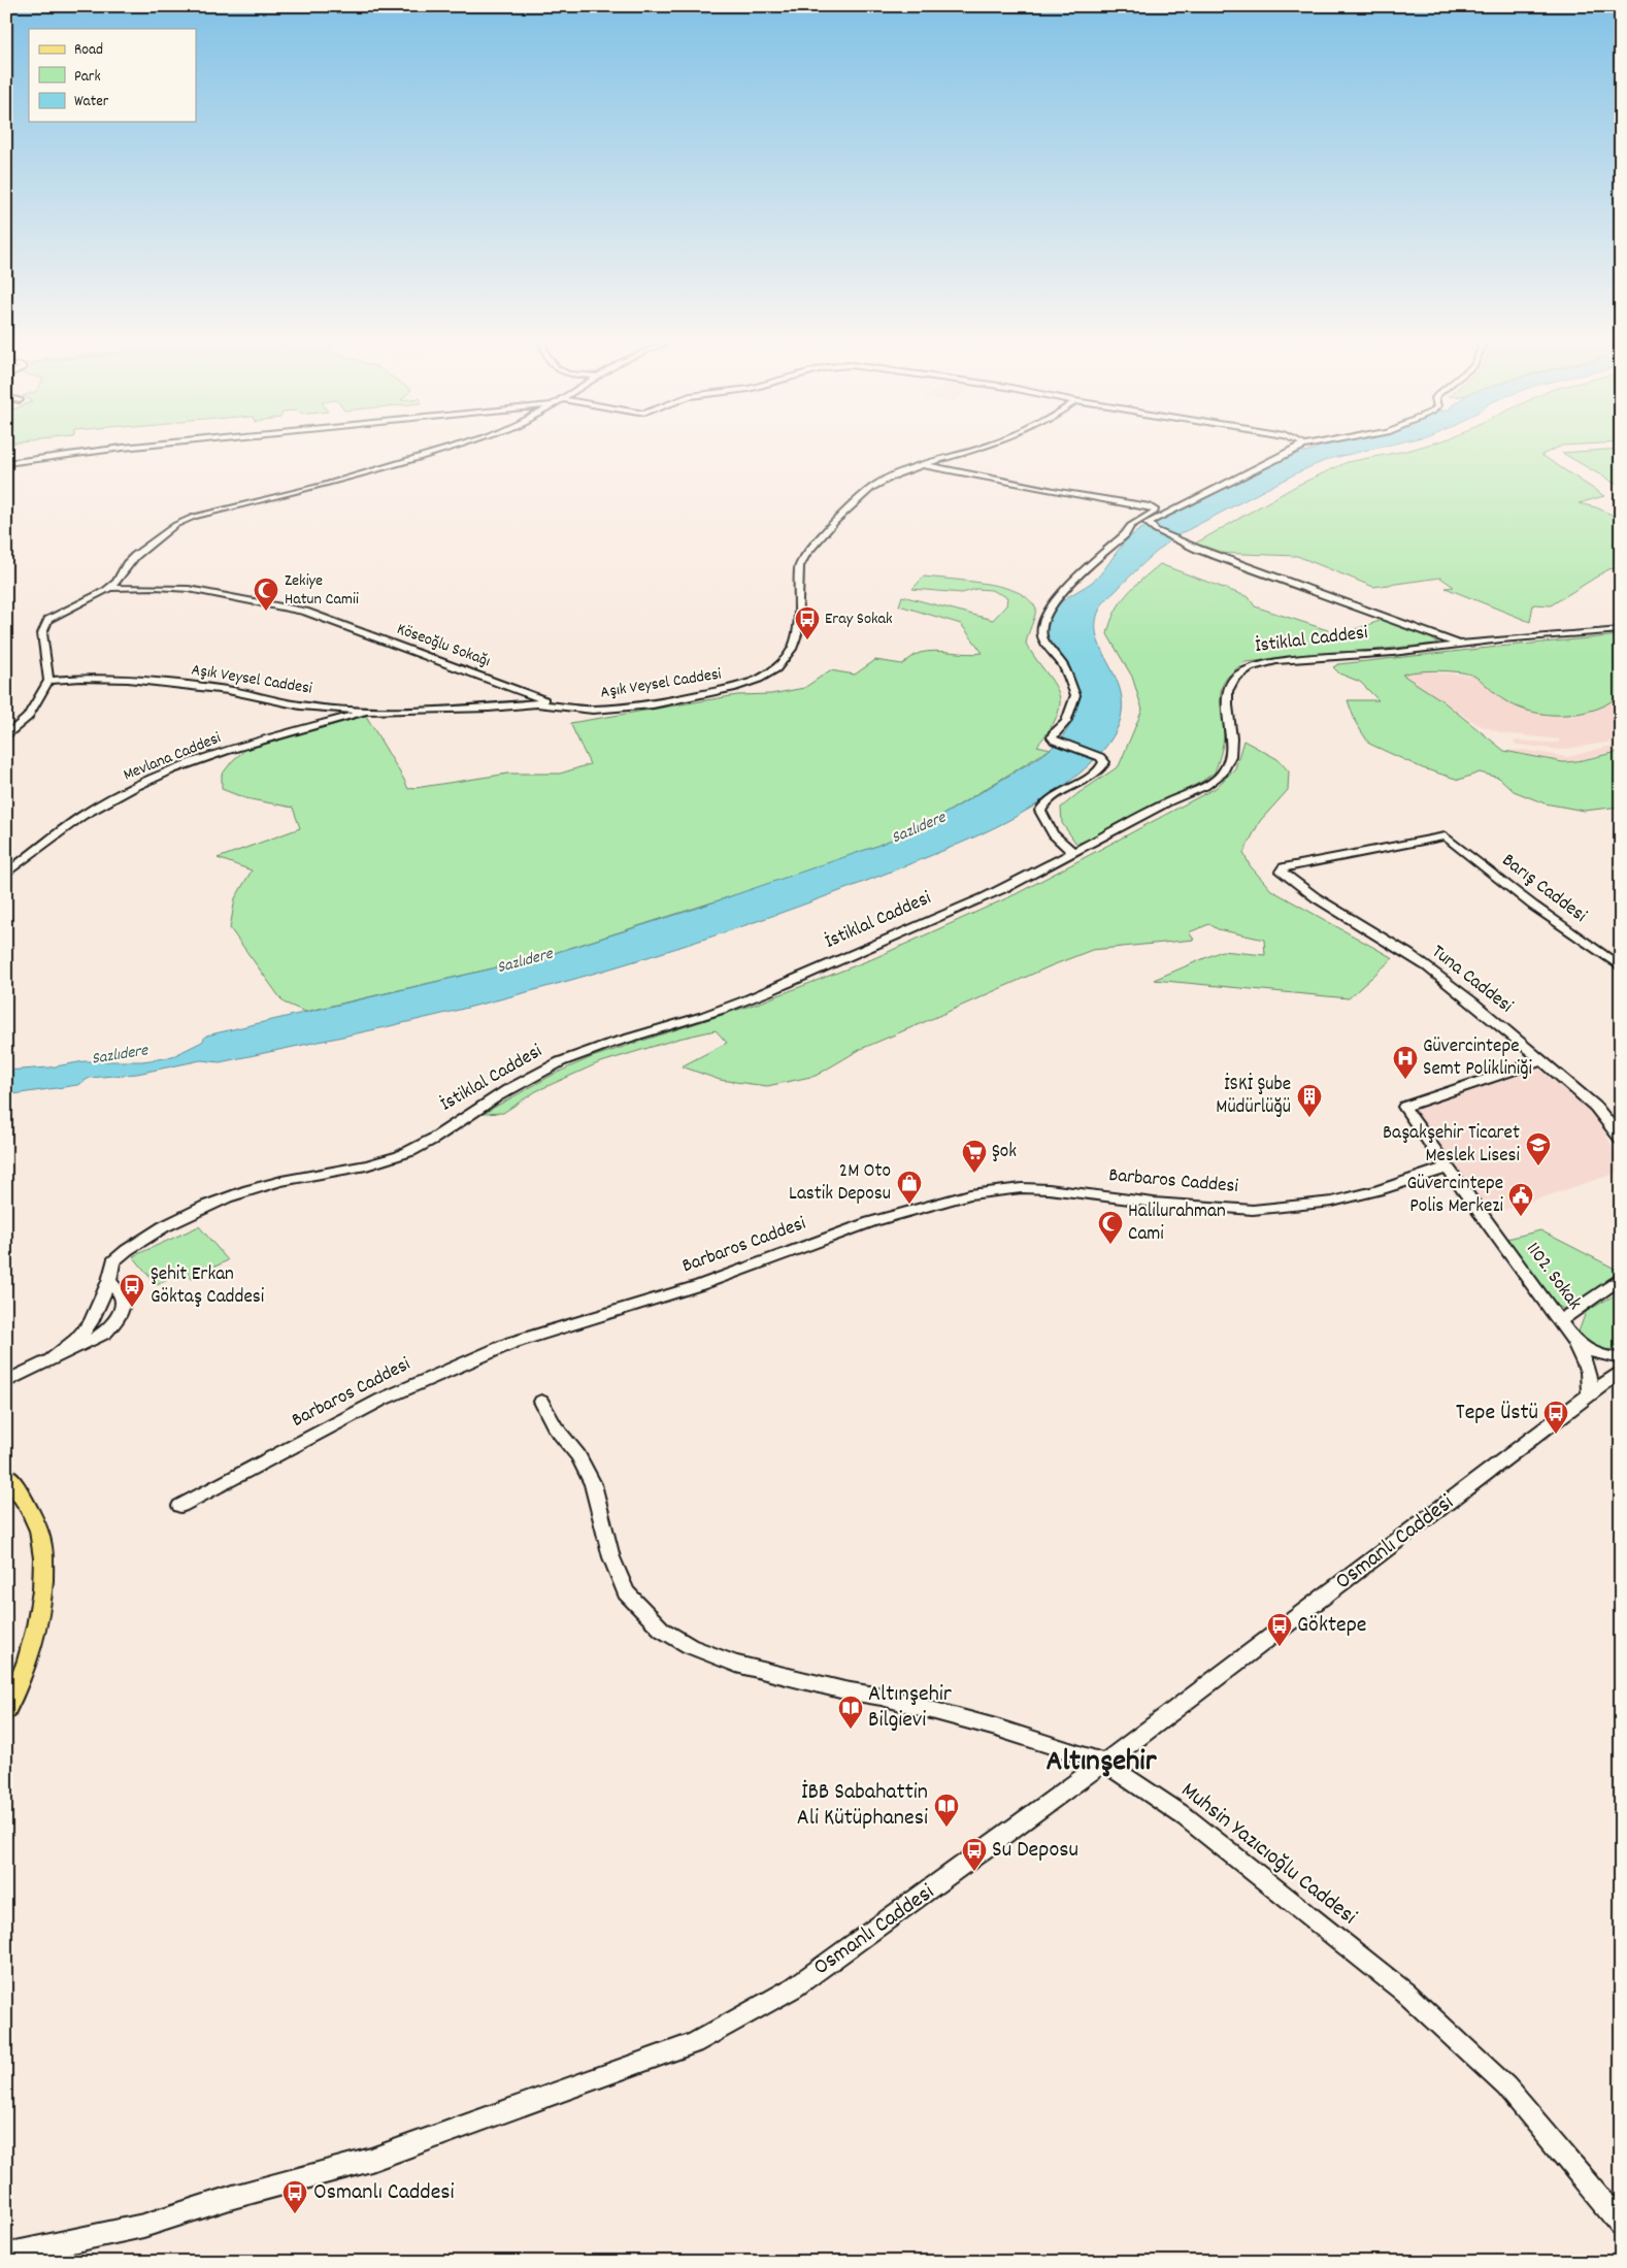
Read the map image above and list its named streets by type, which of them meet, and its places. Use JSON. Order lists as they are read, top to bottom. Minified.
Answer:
{"streets":{"street":["İstiklal Caddesi","Köseoğlu Sokağı","Aşık Veysel Caddesi","Mevlana Caddesi","Barış Caddesi","Tuna Caddesi","Barbaros Caddesi","1102. Sokak","Osmanlı Caddesi","Muhsin Yazıcıoğlu Caddesi"]},"crossings":[["Aşık Veysel Caddesi","Mevlana Caddesi"],["Barış Caddesi","Tuna Caddesi"],["Tuna Caddesi","1102. Sokak"],["Barbaros Caddesi","1102. Sokak"],["Osmanlı Caddesi","Muhsin Yazıcıoğlu Caddesi"]],"districts":["Altınşehir"],"water":["Sazlıdere"],"places":{"mosque":["Zekiye Hatun Camii","Halilurahman Cami"],"bus stop":["Eray Sokak","Şehit Erkan Göktaş Caddesi","Tepe Üstü","Göktepe","Su Deposu","Osmanlı Caddesi"],"hospital":["Güvercintepe Semt Polikliniği"],"building":["İSKİ Şube Müdürlüğü"],"school or university":["Başakşehir Ticaret Meslek Lisesi"],"supermarket":["Şok"],"shop":["2M Oto Lastik Deposu"],"public building":["Güvercintepe Polis Merkezi"],"library":["Altınşehir Bilgievi","İBB Sabahattin Ali Kütüphanesi"]},"legend":["Road","Park","Water"]}
